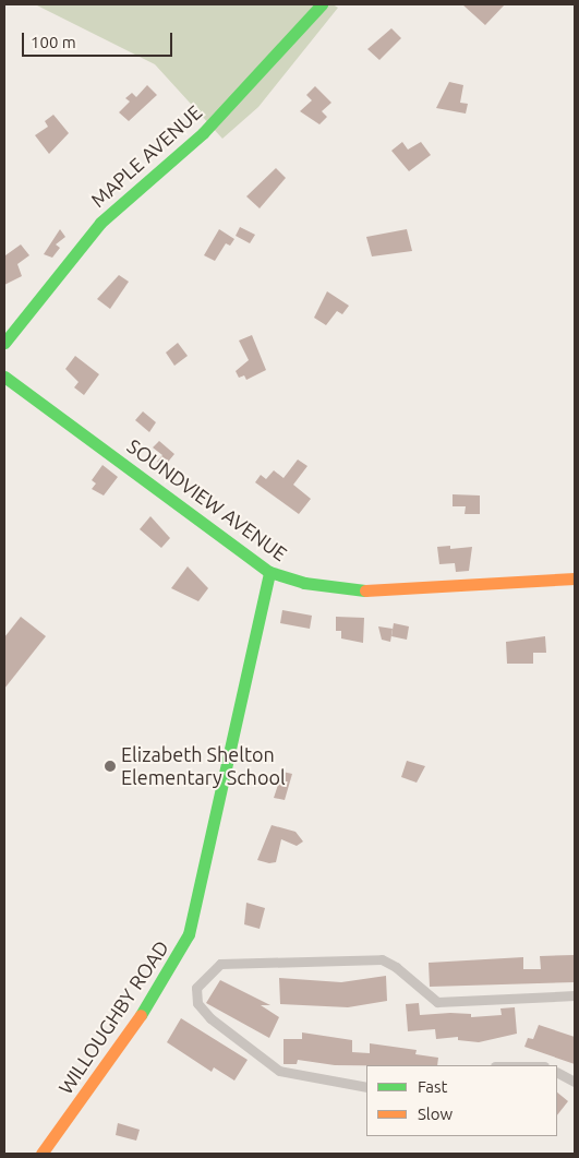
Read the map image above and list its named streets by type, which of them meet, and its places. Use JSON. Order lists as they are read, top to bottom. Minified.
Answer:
{"streets":{"street":["MAPLE AVENUE","SOUNDVIEW AVENUE","WILLOUGHBY ROAD"]},"crossings":[["SOUNDVIEW AVENUE","WILLOUGHBY ROAD"]],"places":["Elizabeth Shelton Elementary School"],"legend":["Fast","Slow"],"scale_bar":"100 m"}
